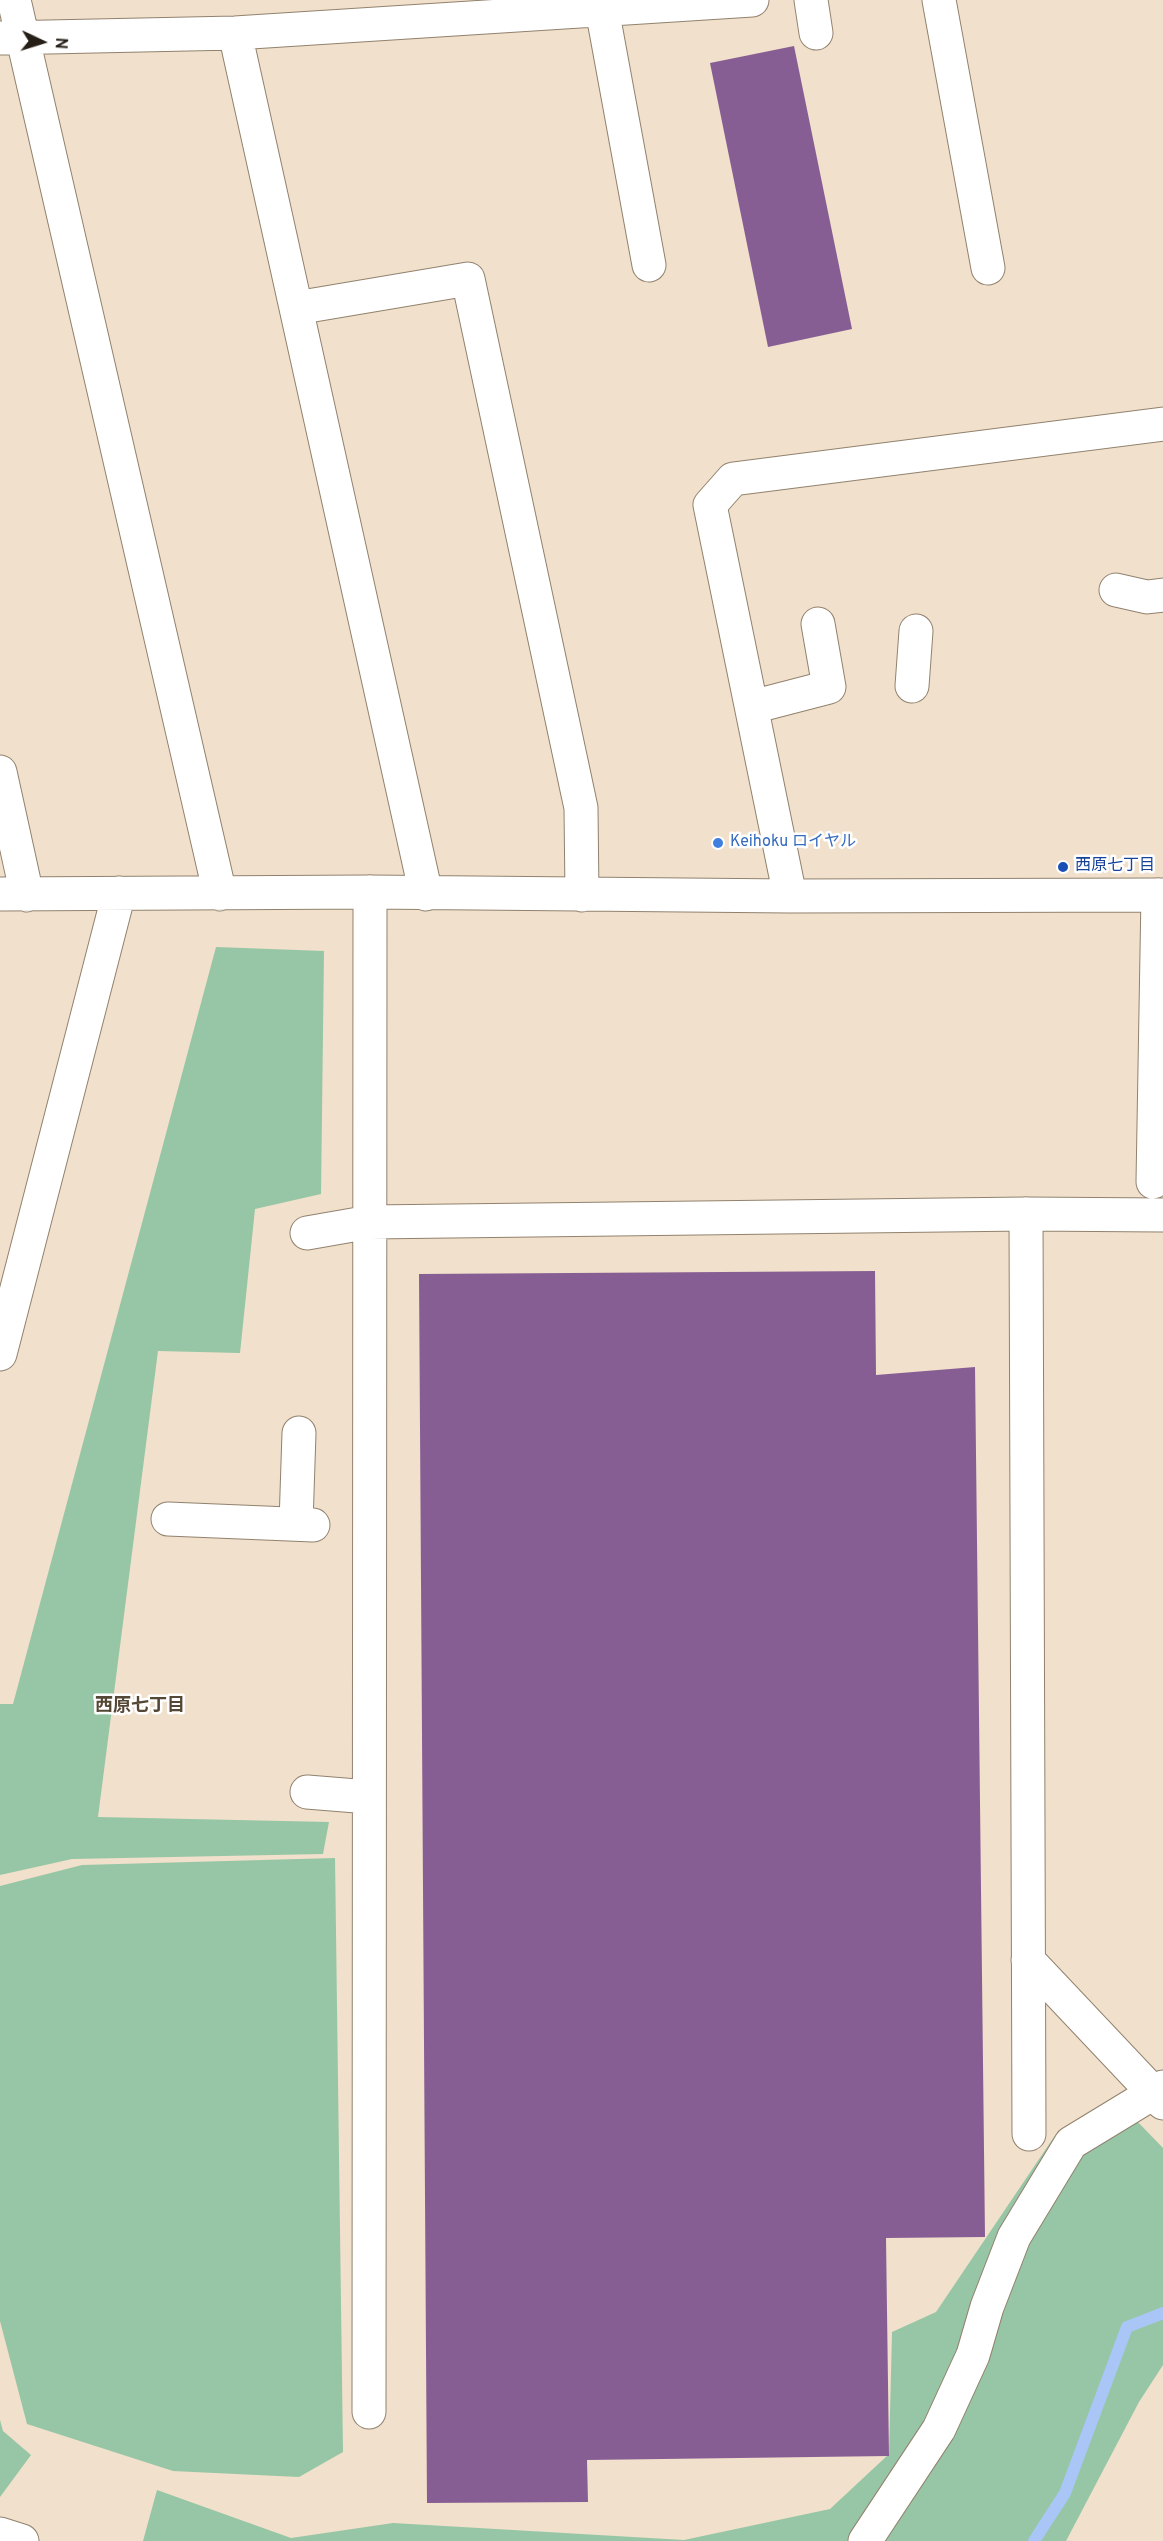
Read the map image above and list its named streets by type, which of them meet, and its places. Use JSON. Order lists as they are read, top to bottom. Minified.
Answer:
{"districts":["西原七丁目"],"places":["Keihoku ロイヤル","西原七丁目"],"north":"right"}
